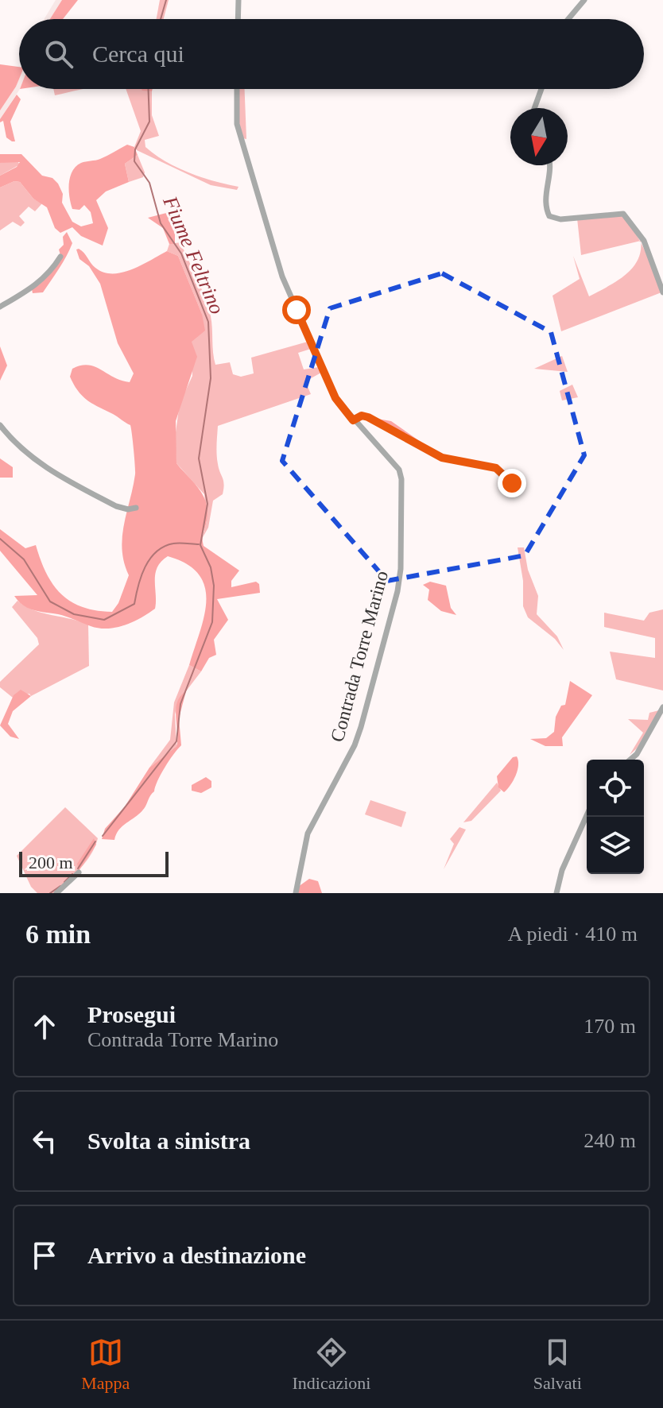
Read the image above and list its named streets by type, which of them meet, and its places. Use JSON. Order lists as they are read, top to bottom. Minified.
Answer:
{"streets":{"street":["Contrada Torre Marino"]},"water":["Fiume Feltrino"],"scale_bar":"200 m","north":"bottom","page":{"search":"Cerca qui","scale":"200 m","heading":["6 min","A piedi · 410 m"],"list":[["Prosegui","Contrada Torre Marino","170 m"],["Svolta a sinistra","240 m"],"Arrivo a destinazione"],"nav":["Mappa","Indicazioni","Salvati"]}}
